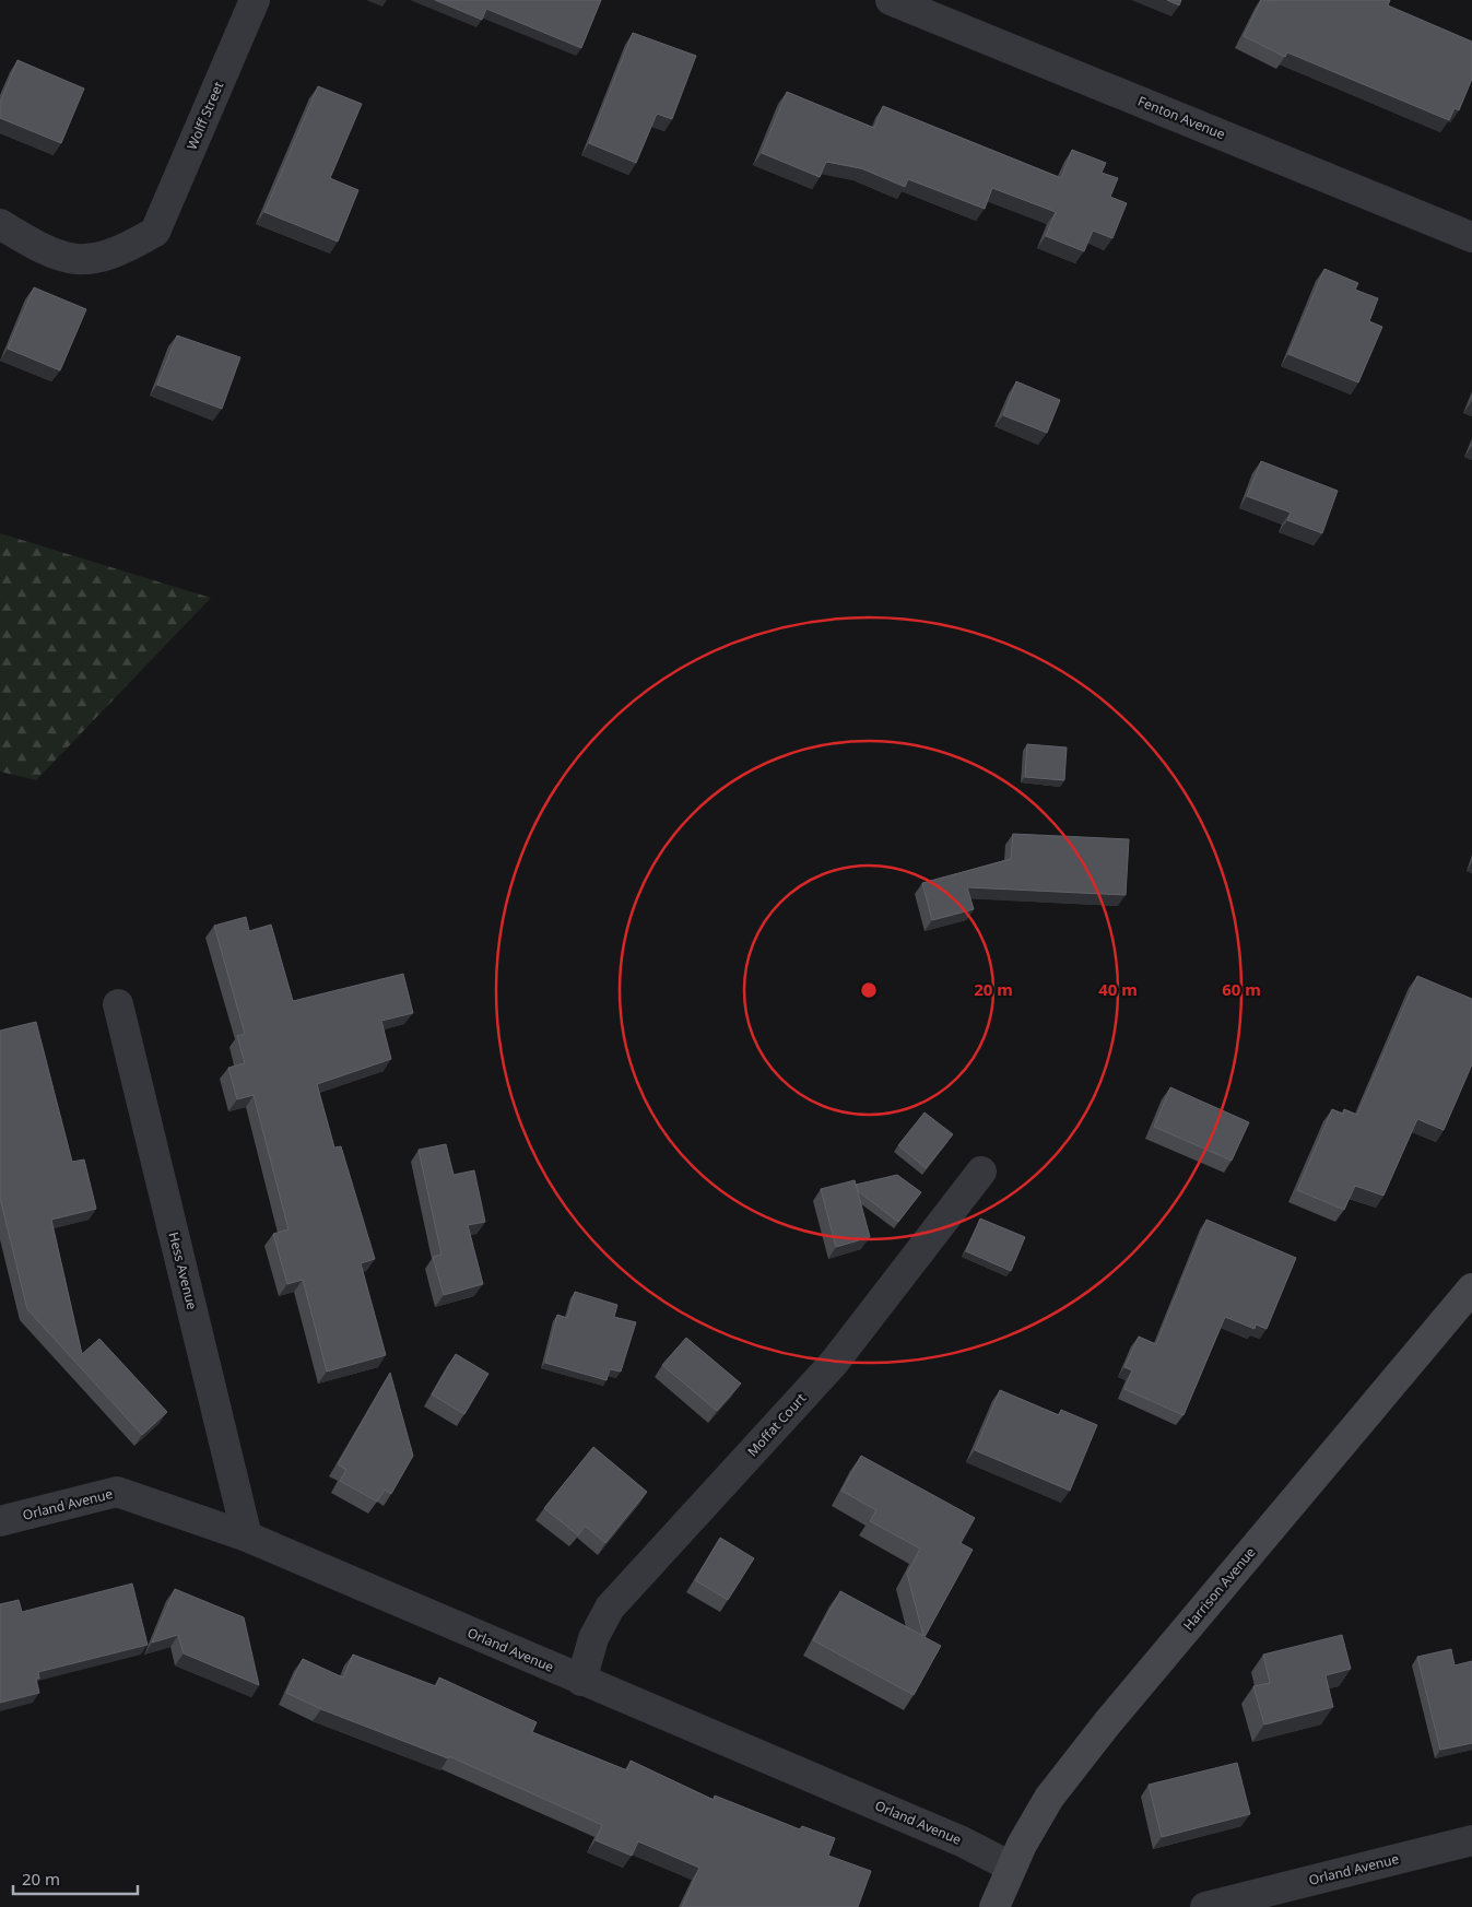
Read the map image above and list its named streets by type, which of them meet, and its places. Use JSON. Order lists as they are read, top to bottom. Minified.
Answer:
{"streets":{"main road":["Harrison Avenue"],"street":["Wolff Street","Fenton Avenue","Hess Avenue","Moffat Court","Orland Avenue"]},"crossings":[["Hess Avenue","Orland Avenue"],["Moffat Court","Orland Avenue"],["Orland Avenue","Harrison Avenue"]],"scale_bar":"20 m","rings":["20 m","40 m","60 m"]}
